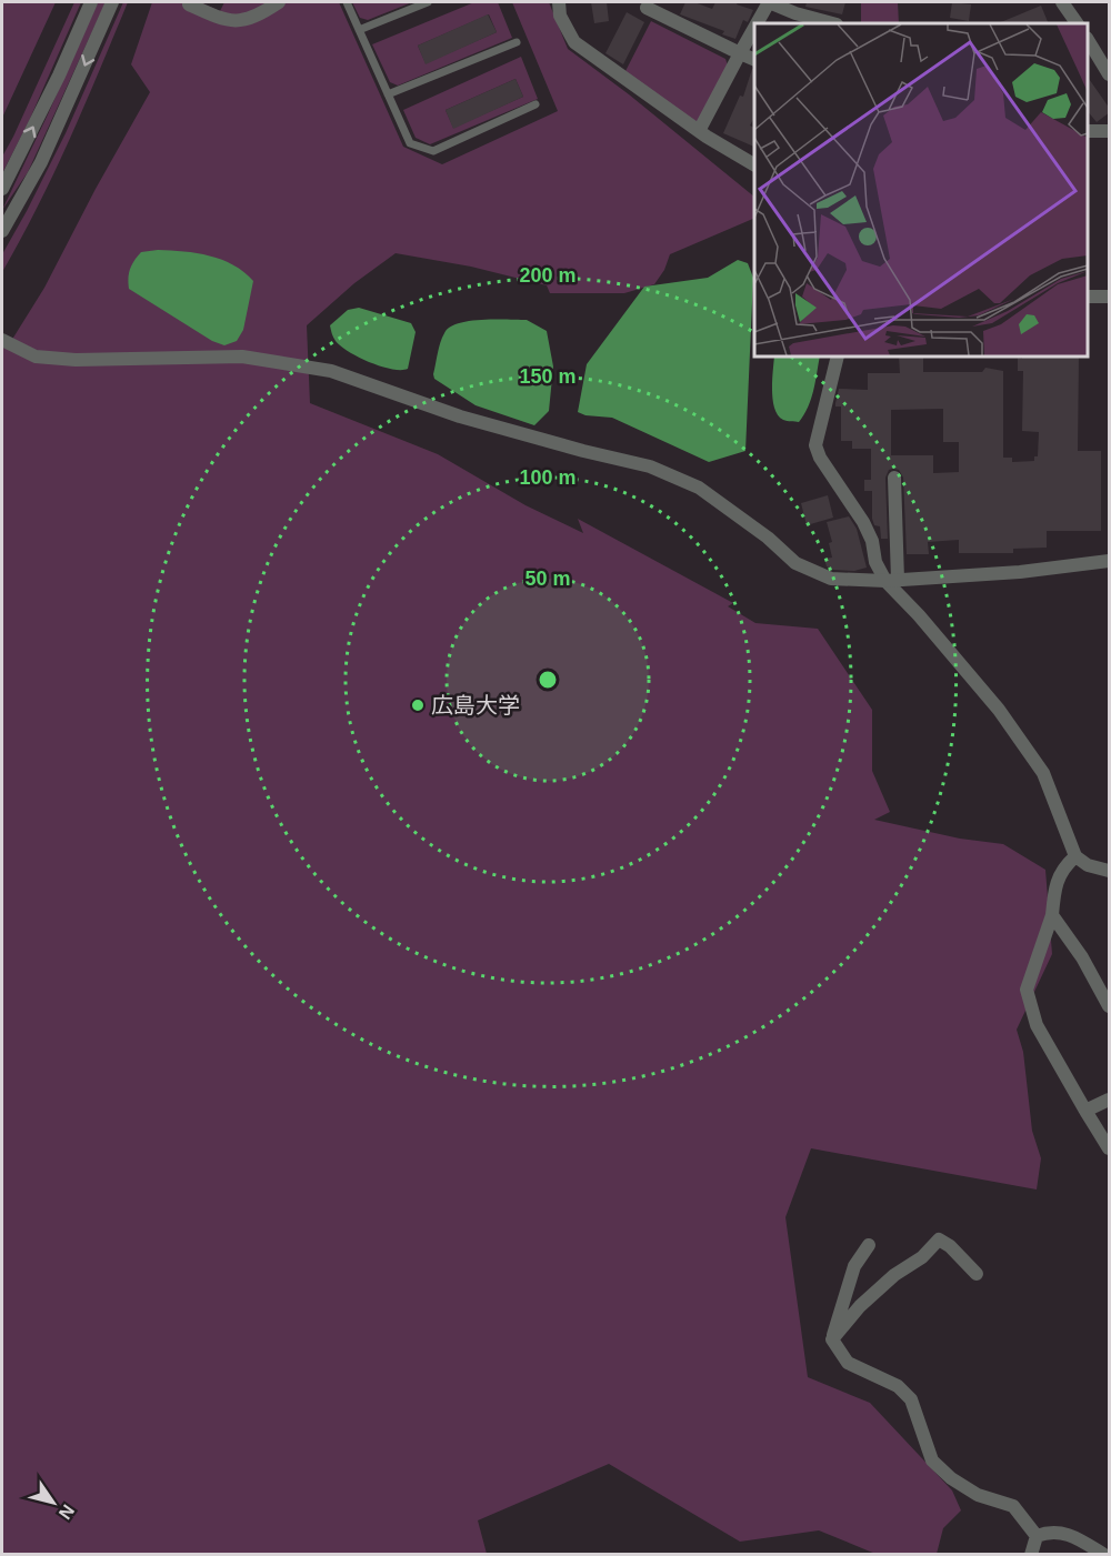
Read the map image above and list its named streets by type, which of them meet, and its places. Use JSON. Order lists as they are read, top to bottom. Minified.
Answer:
{"places":["広島大学"],"north":"bottom right","rings":["200 m","150 m","100 m","50 m"]}
